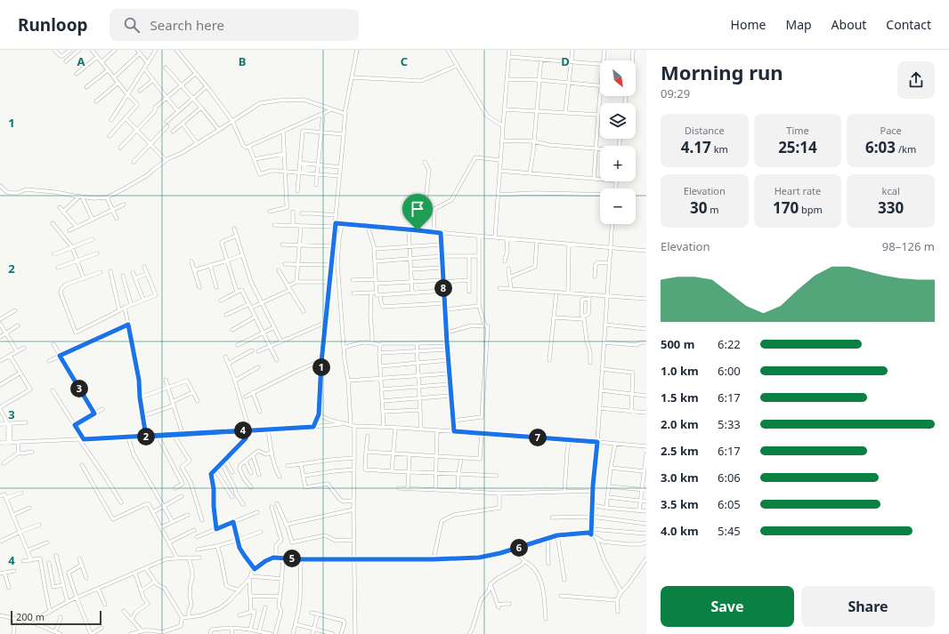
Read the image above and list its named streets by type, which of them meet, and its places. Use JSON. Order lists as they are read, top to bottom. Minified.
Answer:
{"scale_bar":"200 m","north":"bottom right","page":{"header":"Runloop","search":"Search here","nav":["Home","Map","About","Contact"],"heading":["Morning run","09:29"],"map_buttons":["+","−"],"stats":[["Distance","4.17 km"],["Time","25:14"],["Pace","6:03 /km"],["Elevation","30 m"],["Heart rate","170 bpm"],["kcal","330"]],"chart":["Elevation","98–126 m"],"pins":["8","1","3","4","2","7","6","5"],"list":[{"name":"500 m","note":"6:22"},{"name":"1.0 km","note":"6:00"},{"name":"1.5 km","note":"6:17"},{"name":"2.0 km","note":"5:33"},{"name":"2.5 km","note":"6:17"},{"name":"3.0 km","note":"6:06"},{"name":"3.5 km","note":"6:05"},{"name":"4.0 km","note":"5:45"}],"buttons":["Save","Share"],"scale":"200 m"},"grid":{"columns":["A","B","C","D"],"rows":["1","2","3","4"]}}
